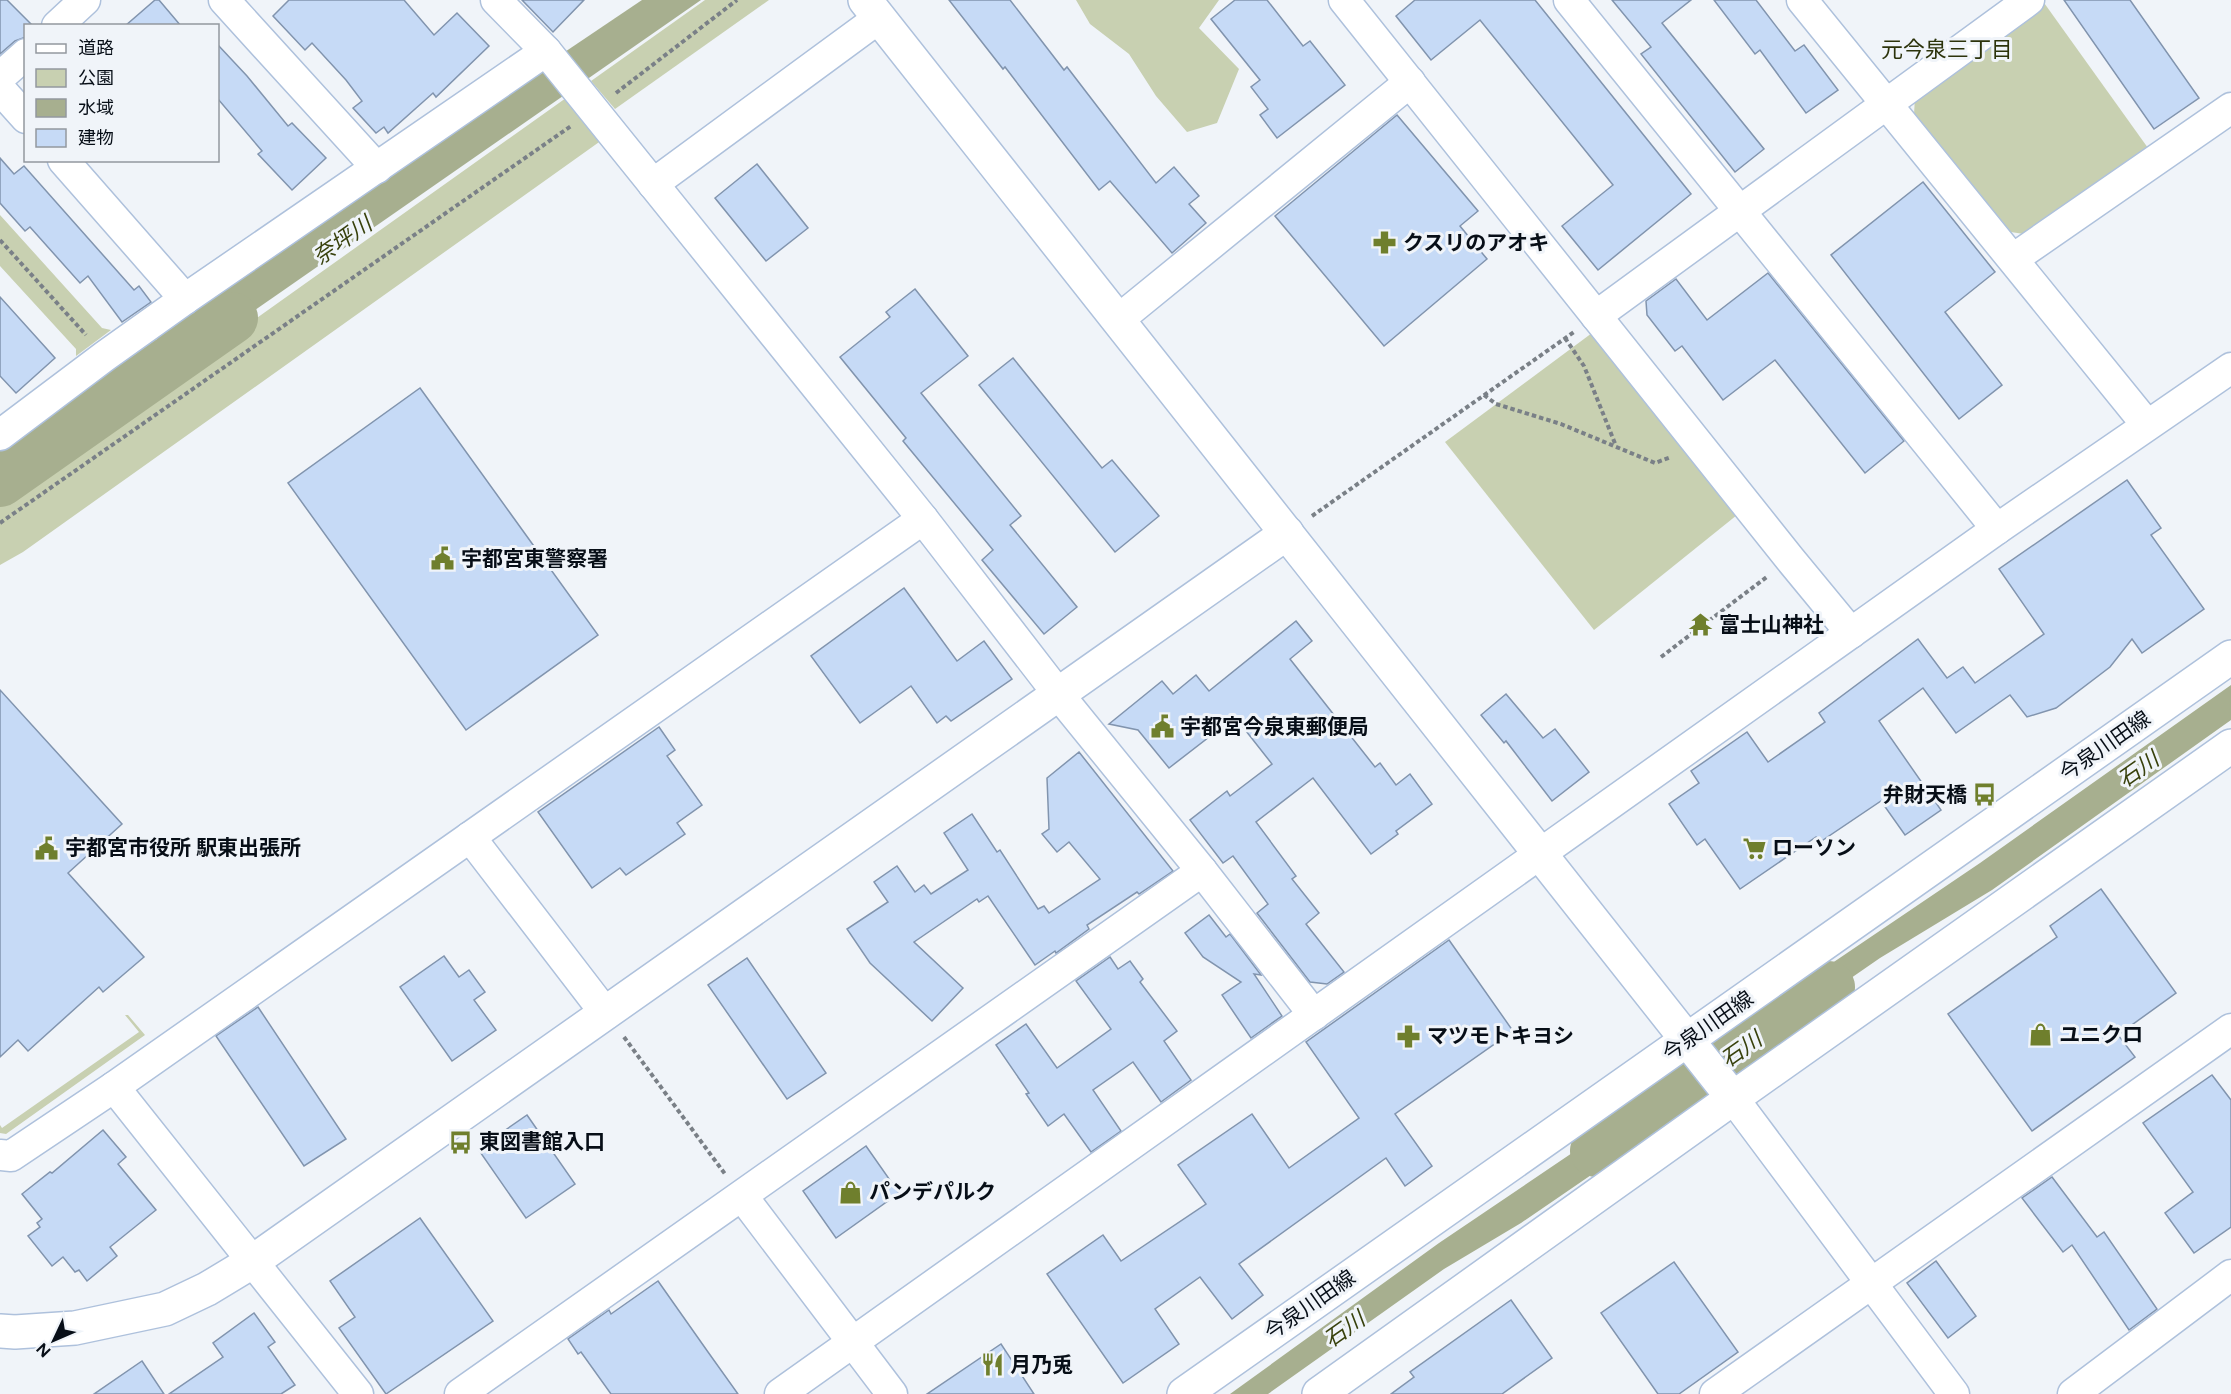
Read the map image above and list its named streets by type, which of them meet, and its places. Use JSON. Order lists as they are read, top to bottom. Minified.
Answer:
{"streets":{"street":["今泉川田線"]},"districts":["元今泉三丁目"],"water":["奈坪川","石川"],"places":{"pharmacy":["クスリのアオキ","マツモトキヨシ"],"public building":["宇都宮東警察署","宇都宮今泉東郵便局","宇都宮市役所 駅東出張所"],"temple":["富士山神社"],"bus stop":["弁財天橋","東図書館入口"],"supermarket":["ローソン"],"shop":["ユニクロ","パンデパルク"],"restaurant":["月乃兎"]},"legend":["道路","公園","水域","建物"],"north":"bottom left"}
